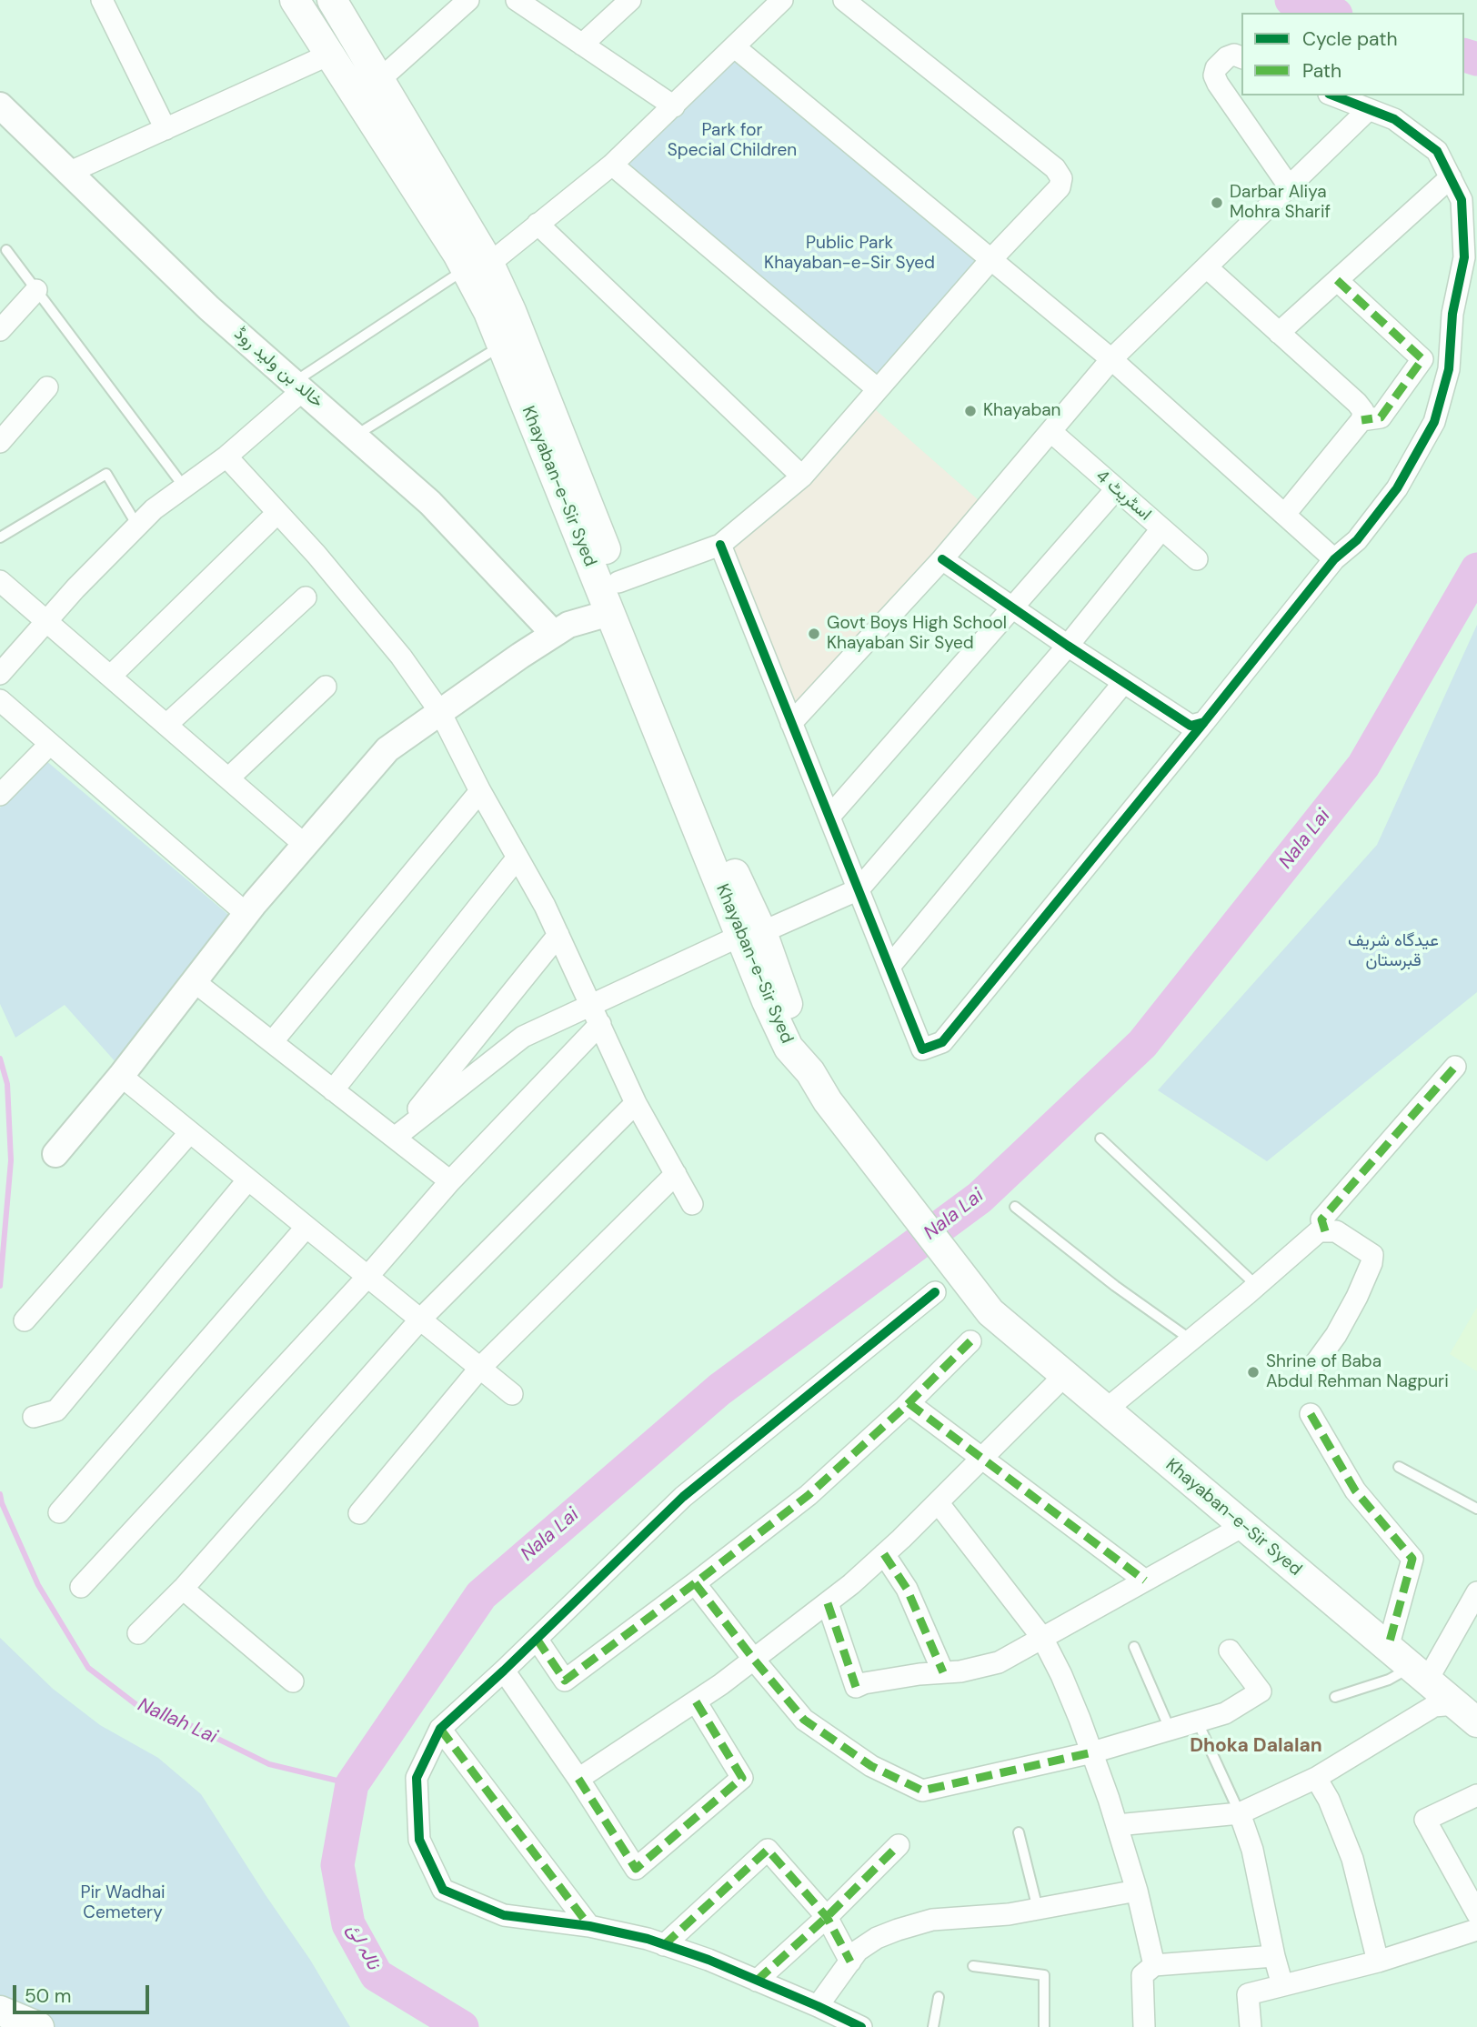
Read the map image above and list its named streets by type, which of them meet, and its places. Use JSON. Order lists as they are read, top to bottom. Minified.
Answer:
{"streets":{"main road":["Khayaban-e-Sir Syed"],"street":["خالد بن ولید روڈ","اسٹریٹ 4"]},"districts":["Dhoka Dalalan"],"water":["Nala Lai","Nallah Lai","نالہ لئ"],"parks":["Park for Special Children","Public Park Khayaban-e-Sir Syed","عیدگاہ شریف قبرستان","Pir Wadhai Cemetery"],"places":["Darbar Aliya Mohra Sharif","Khayaban","Govt Boys High School Khayaban Sir Syed","Shrine of Baba Abdul Rehman Nagpuri"],"legend":["Cycle path","Path"],"scale_bar":"50 m"}
